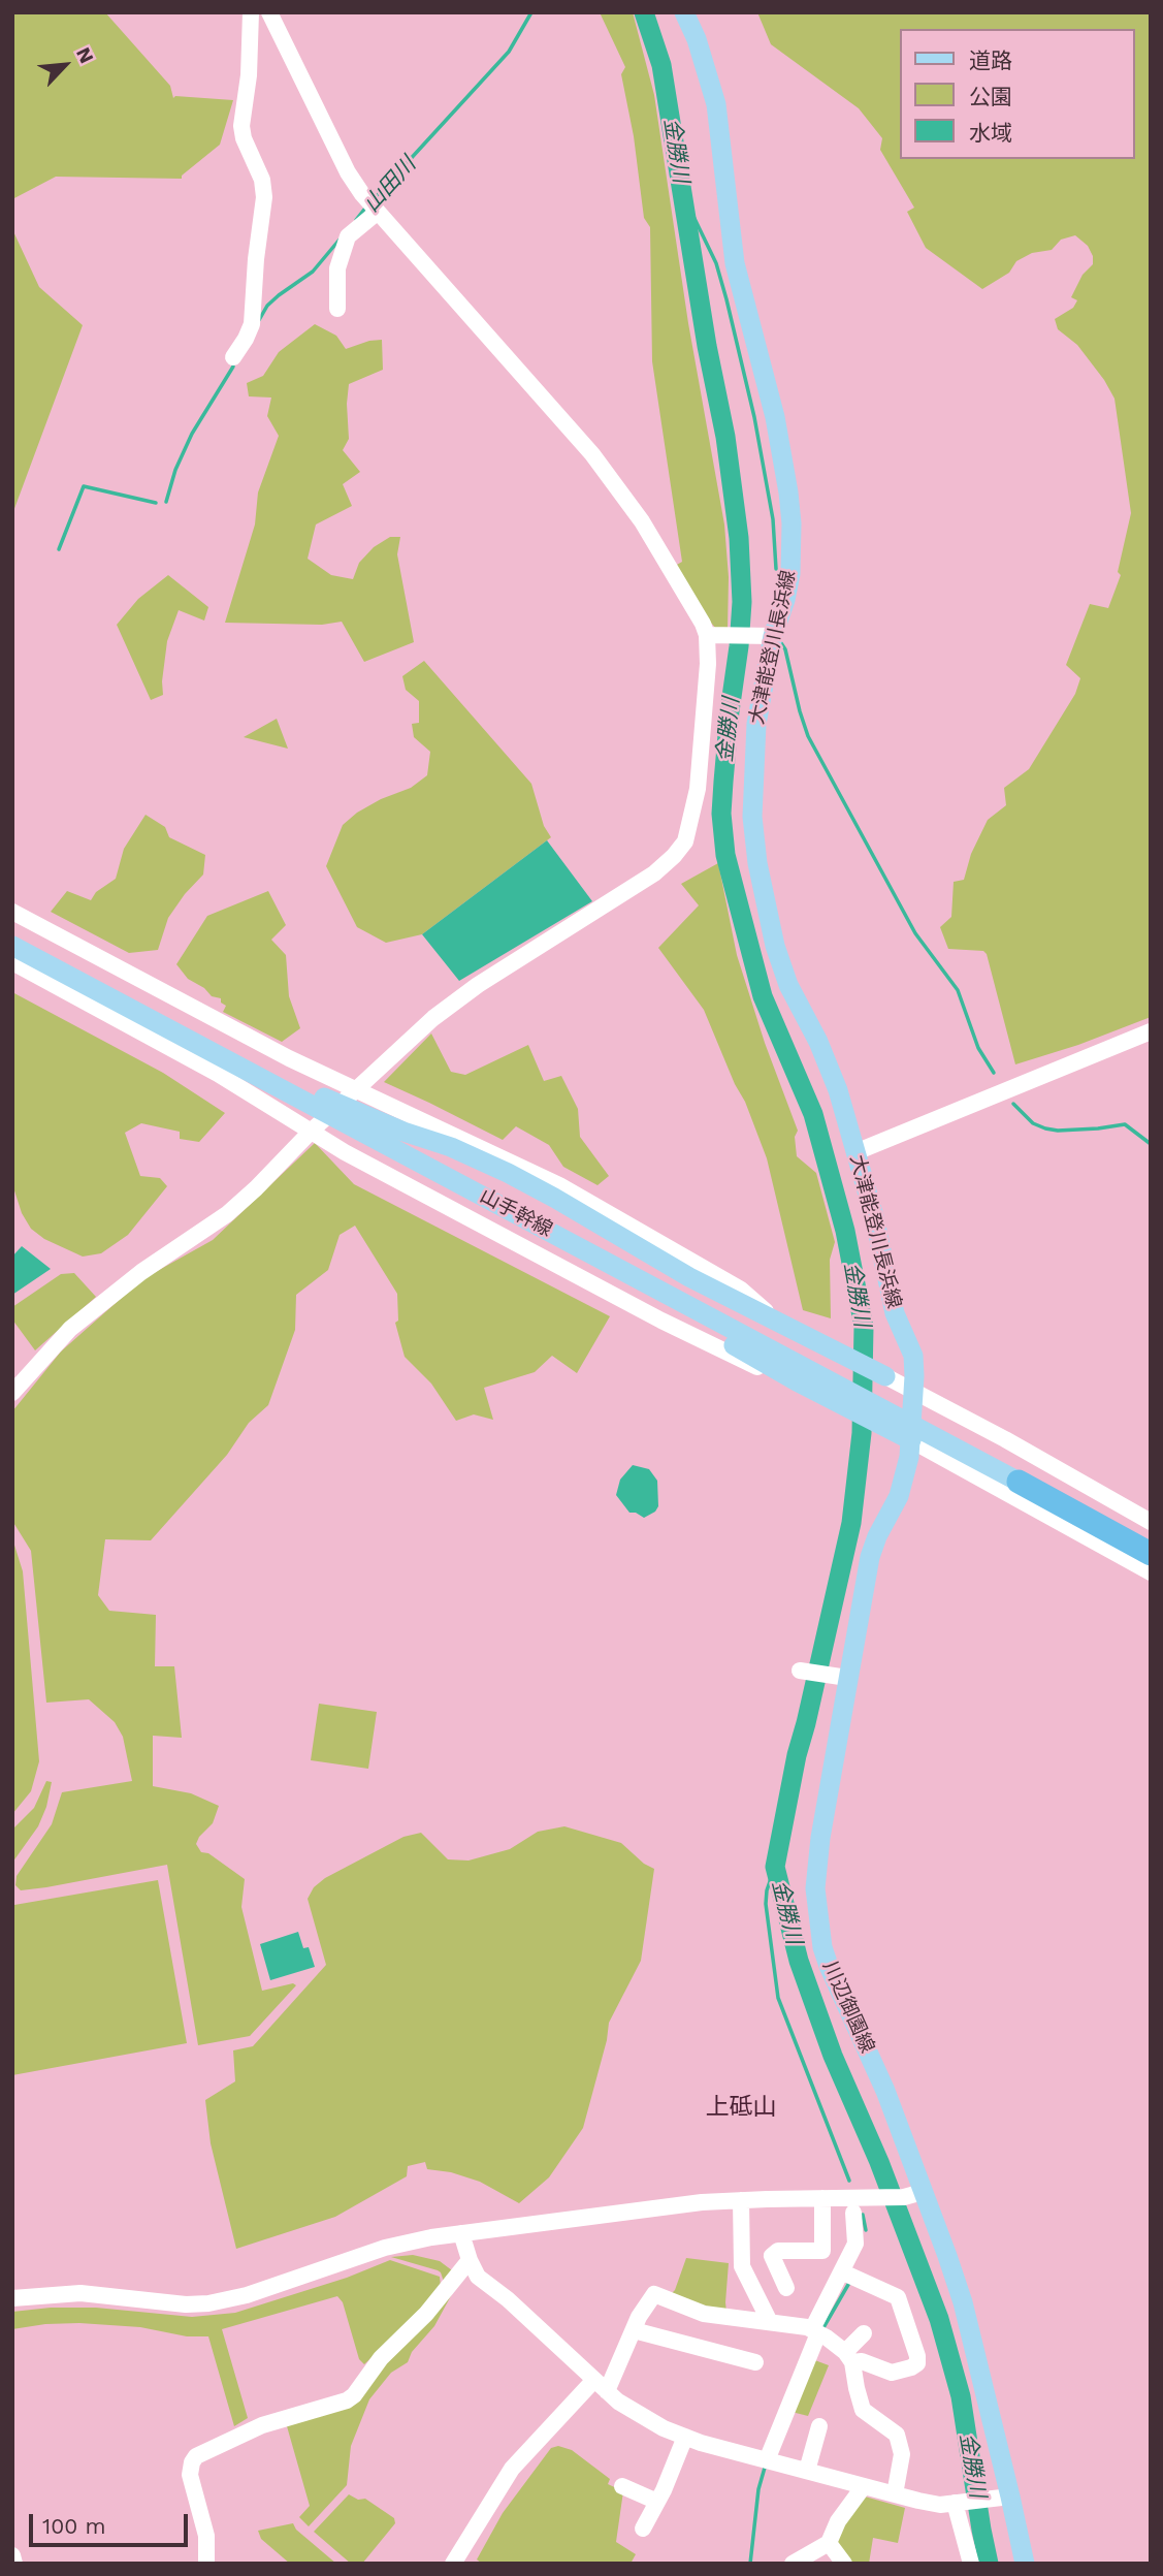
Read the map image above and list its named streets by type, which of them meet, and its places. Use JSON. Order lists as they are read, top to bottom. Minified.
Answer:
{"streets":{"main road":["大津能登川長浜線","山手幹線","川辺御園線"]},"crossings":[["大津能登川長浜線","川辺御園線"]],"districts":["上砥山"],"water":["金勝川","山田川"],"legend":["道路","公園","水域"],"scale_bar":"100 m","north":"top right"}
